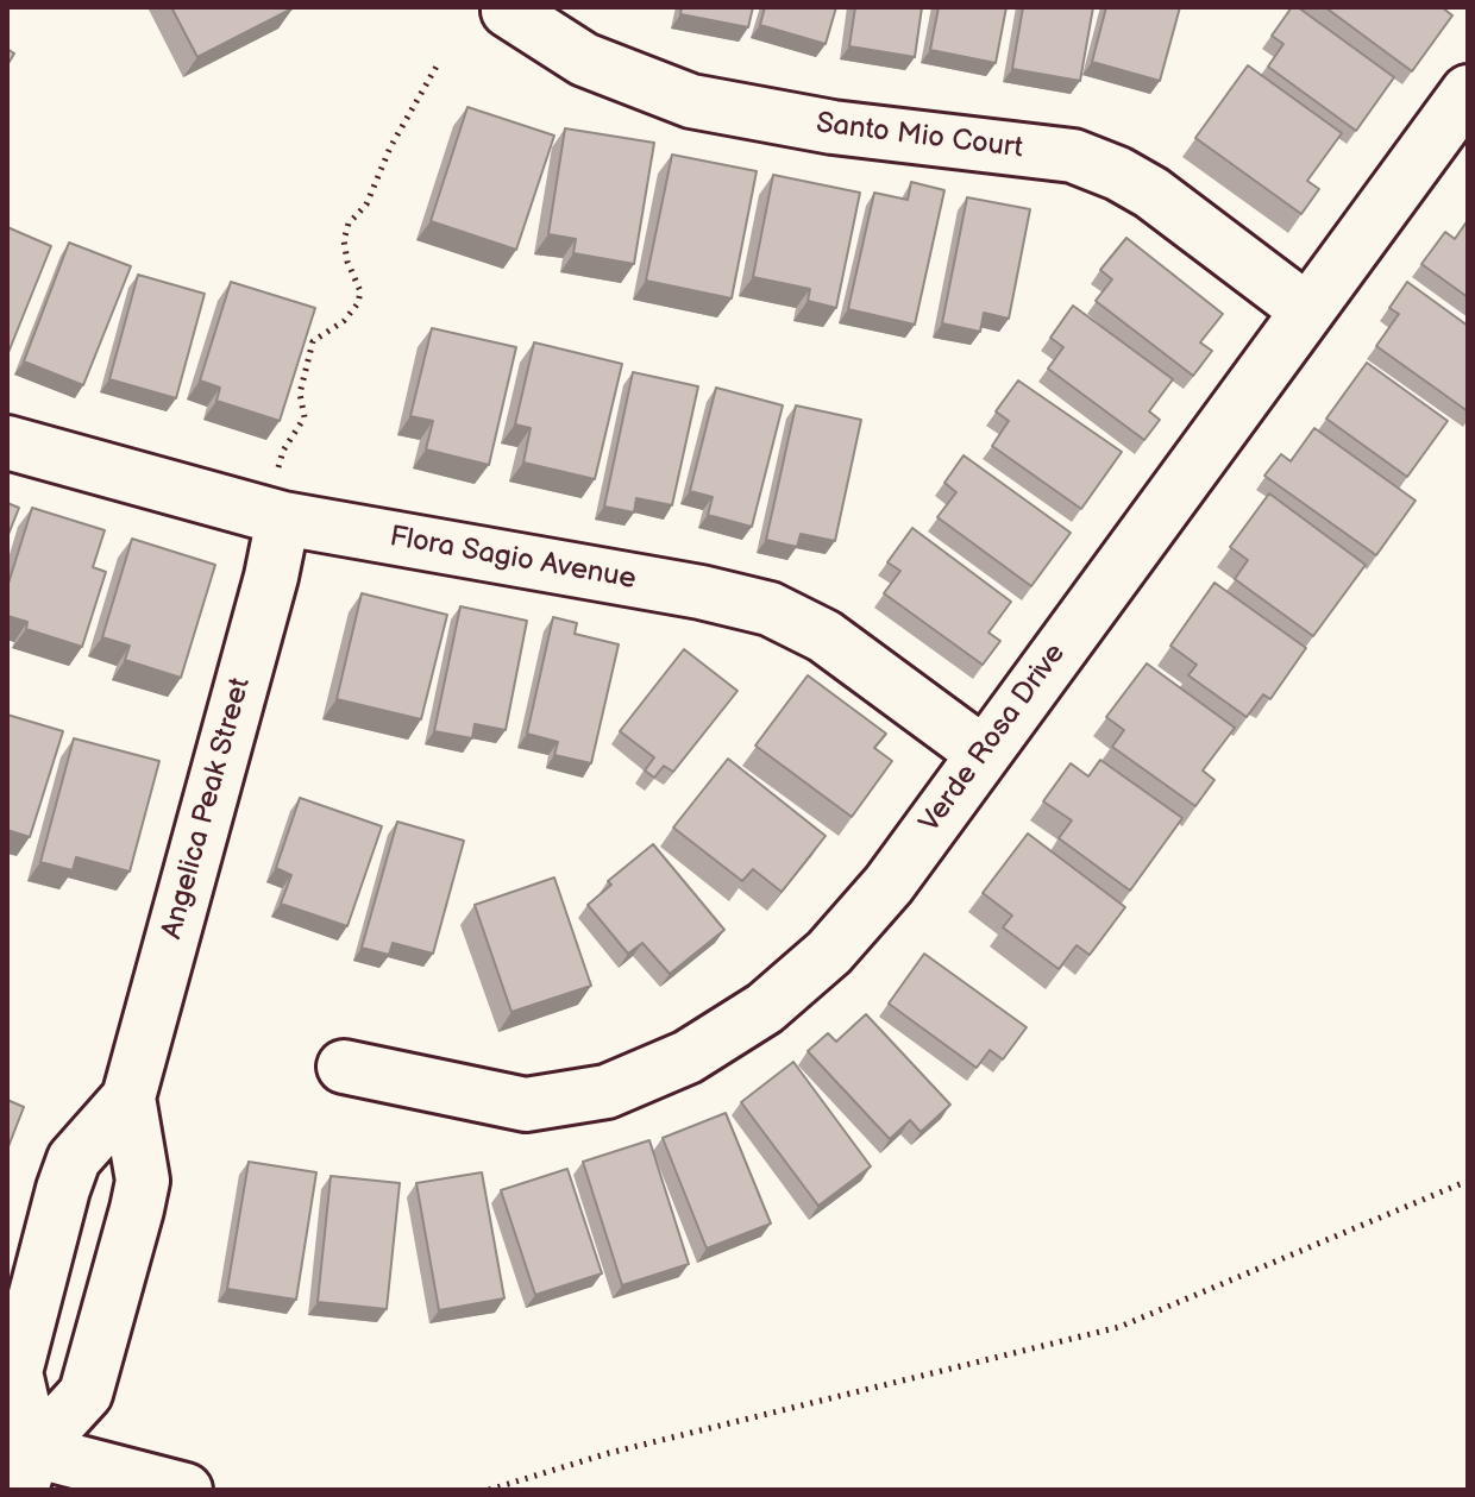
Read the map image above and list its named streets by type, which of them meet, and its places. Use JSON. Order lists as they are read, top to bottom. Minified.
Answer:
{"streets":{"street":["Santo Mio Court","Flora Sagio Avenue","Verde Rosa Drive","Angelica Peak Street"]},"crossings":[["Santo Mio Court","Verde Rosa Drive"],["Flora Sagio Avenue","Verde Rosa Drive"],["Flora Sagio Avenue","Angelica Peak Street"]]}
